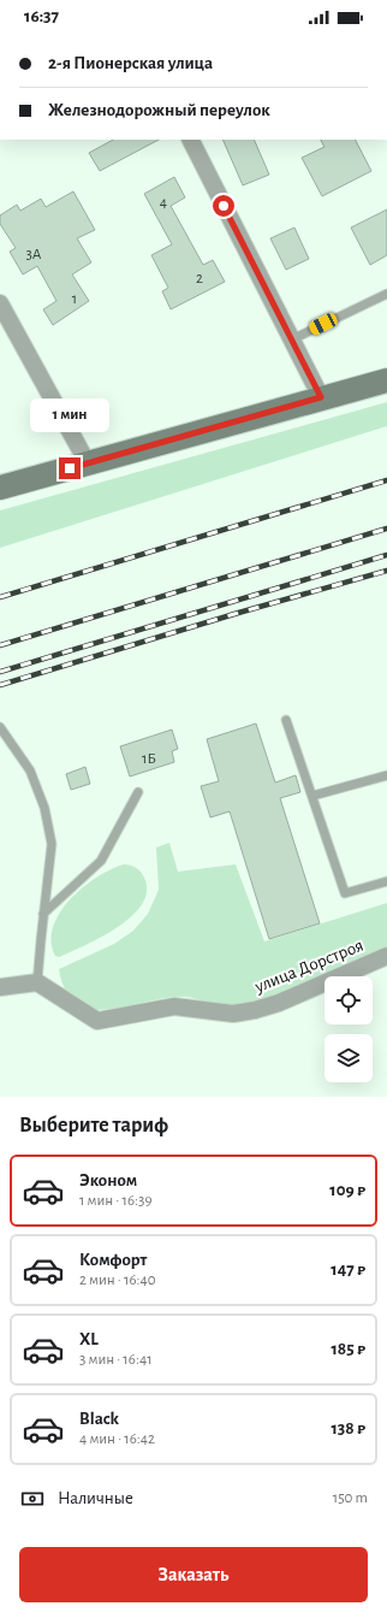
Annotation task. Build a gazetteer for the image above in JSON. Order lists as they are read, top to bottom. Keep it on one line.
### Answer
{"streets":{"street":["улица Дорстроя"]},"house_numbers":["4","3А","2","1","1Б"],"page":{"status":"16:37","banner":["2-я Пионерская улица","Железнодорожный переулок"],"bubble":"1 мин","heading":"Выберите тариф","list":[{"name":"Эконом","note":"1 мин · 16:39","value":"109 ₽"},{"name":"Комфорт","note":"2 мин · 16:40","value":"147 ₽"},{"name":"XL","note":"3 мин · 16:41","value":"185 ₽"},{"name":"Black","note":"4 мин · 16:42","value":"138 ₽"}],"pay":["Наличные","150 m"],"buttons":"Заказать"}}
